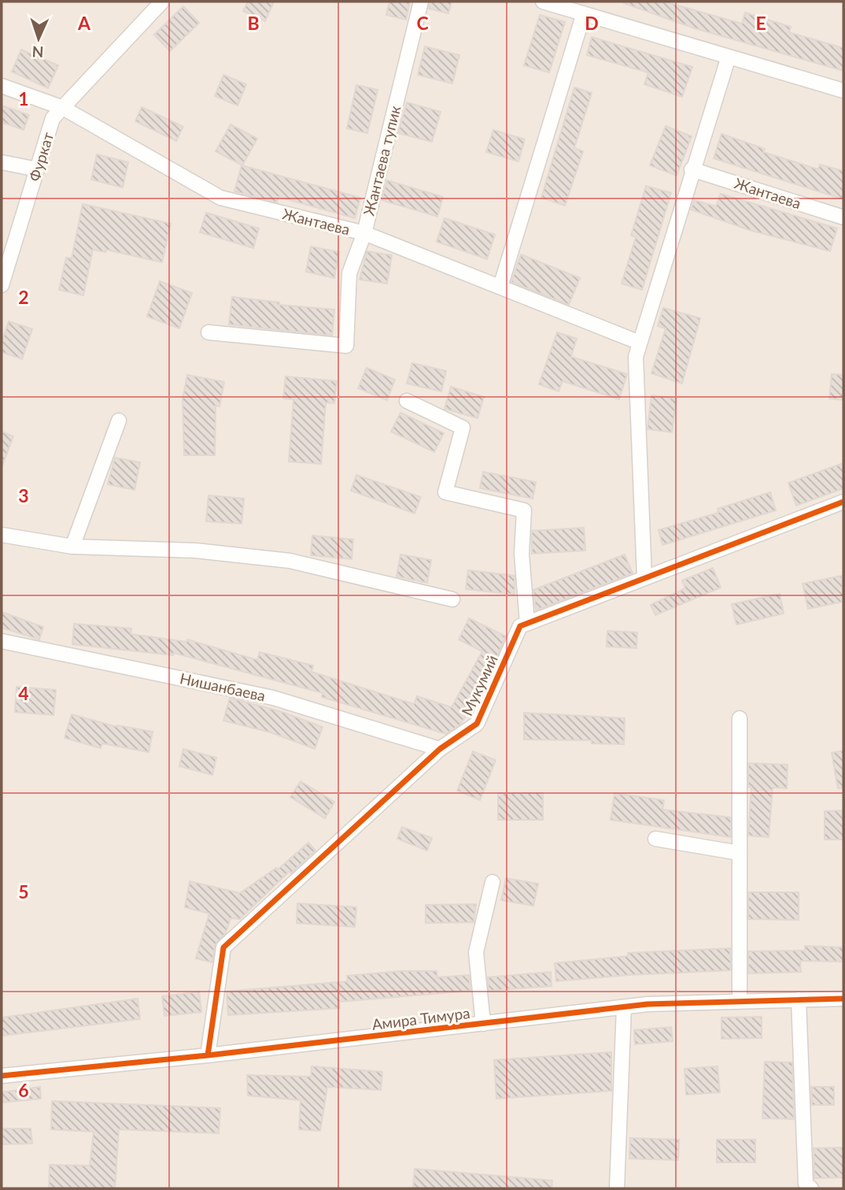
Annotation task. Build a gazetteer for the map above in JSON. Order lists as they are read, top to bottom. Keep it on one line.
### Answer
{"streets":{"street":["Фуркат","Жантаева тупик","Жантаева","Мукумий","Нишанбаева","Амира Тимура"]},"crossings":[["Фуркат","Жантаева"],["Жантаева тупик","Жантаева"],["Мукумий","Нишанбаева"],["Мукумий","Амира Тимура"]],"north":"bottom","grid":{"columns":["A","B","C","D","E"],"rows":["1","2","3","4","5","6"]}}
